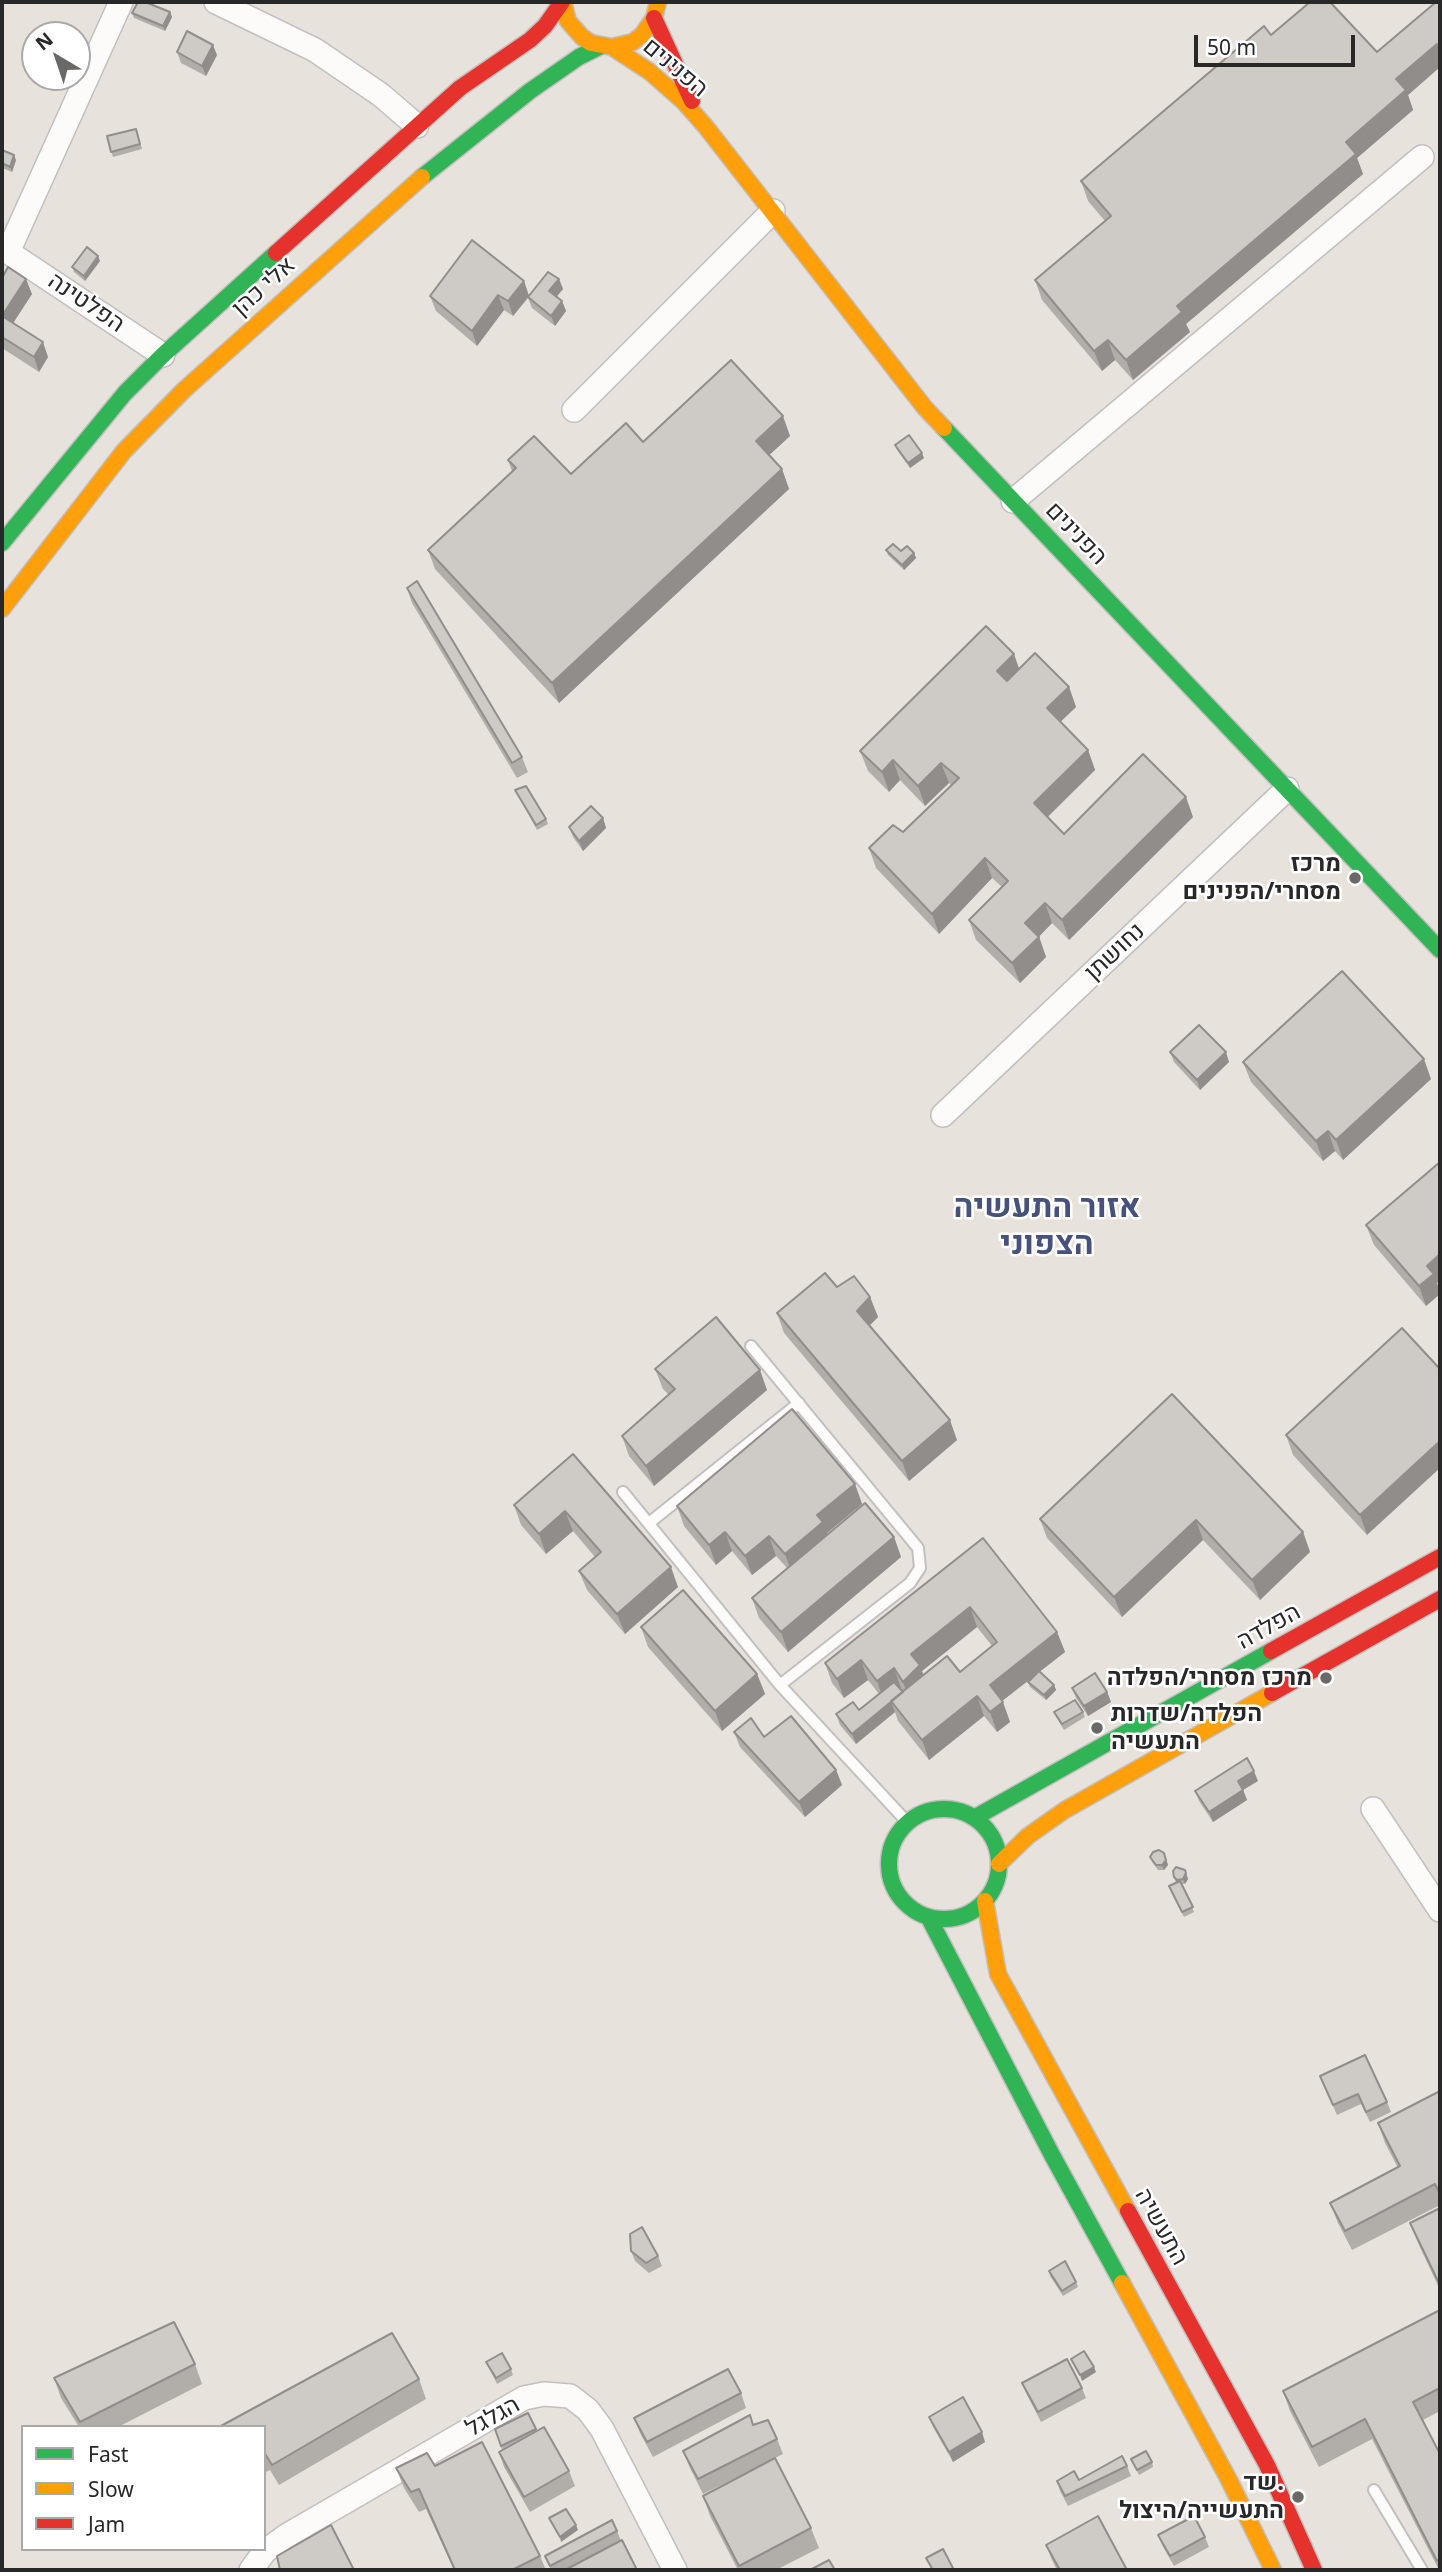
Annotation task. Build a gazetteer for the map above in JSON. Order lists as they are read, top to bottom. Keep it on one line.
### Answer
{"streets":{"street":["הפנינים","אלי כהן","הפלטינה","נחושתן","הפלדה","התעשיה","הגלגל"]},"crossings":[["הפנינים","אלי כהן"],["הפנינים","נחושתן"],["אלי כהן","הפלטינה"],["הפלדה","התעשיה"]],"districts":["אזור התעשיה הצפוני"],"places":["מרכז מסחרי/הפנינים","מרכז מסחרי/הפלדה","הפלדה/שדרות התעשיה","שד. התעשייה/היצול"],"legend":["Fast","Slow","Jam"],"scale_bar":"50 m","north":"top left"}
